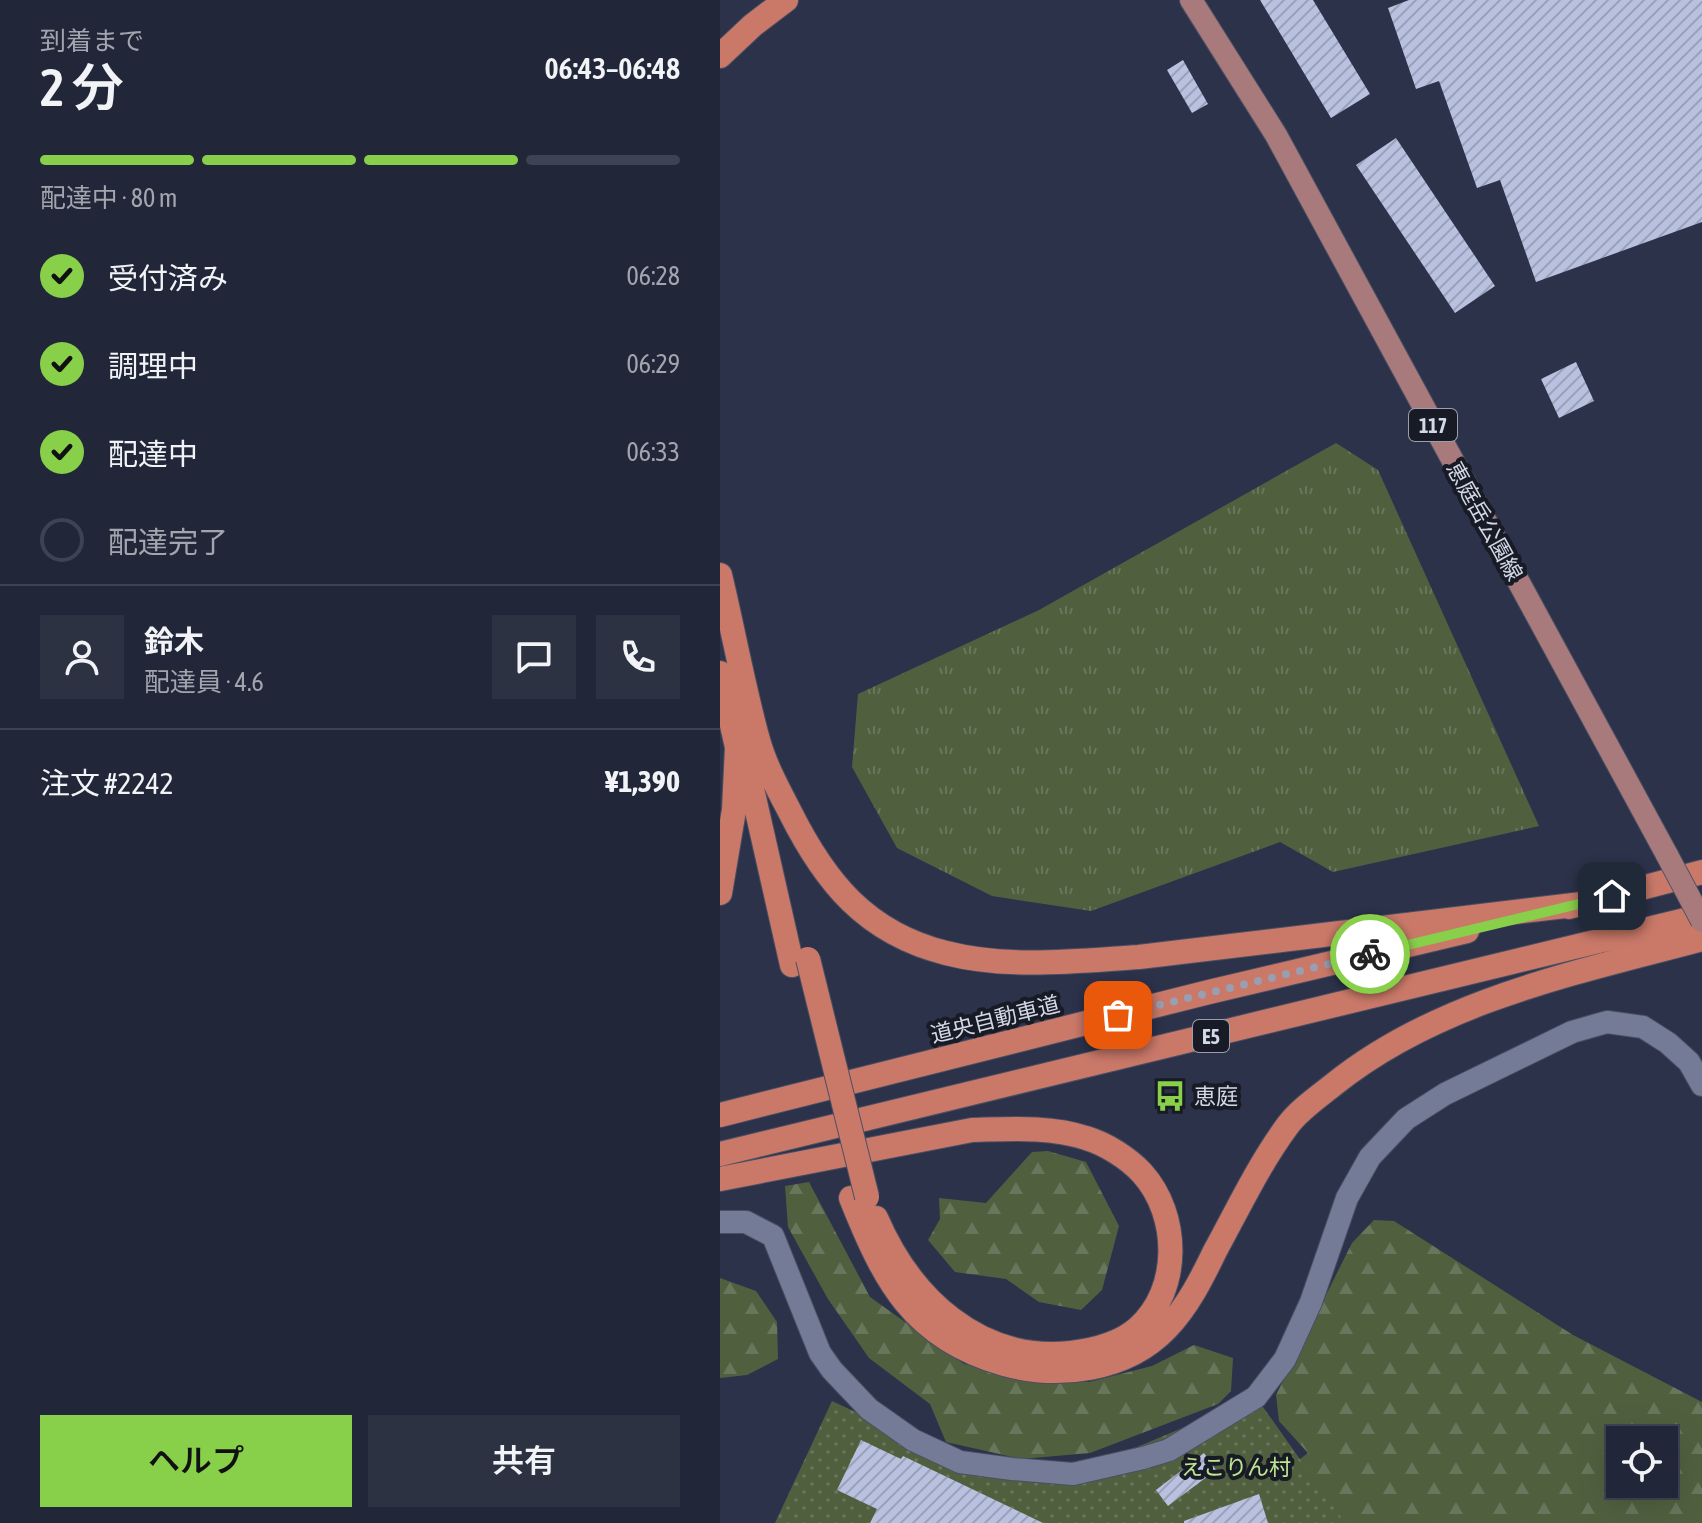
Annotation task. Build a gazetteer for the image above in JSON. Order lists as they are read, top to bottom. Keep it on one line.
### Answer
{"streets":{"highway":["道央自動車道","E5"],"main road":["117","恵庭岳公園線"]},"crossings":[["恵庭岳公園線","E5"]],"parks":["えこりん村"],"places":{"bus stop":["恵庭"]},"page":{"heading":["2 分","到着まで","06:43–06:48"],"panel":["鈴木","配達員 · 4.6","注文 #2242","¥1,390"],"bar":"配達中 · 80 m","list":[["受付済み","06:28"],["調理中","06:29"],["配達中","06:33"],"配達完了"],"buttons":["ヘルプ","共有"]}}
